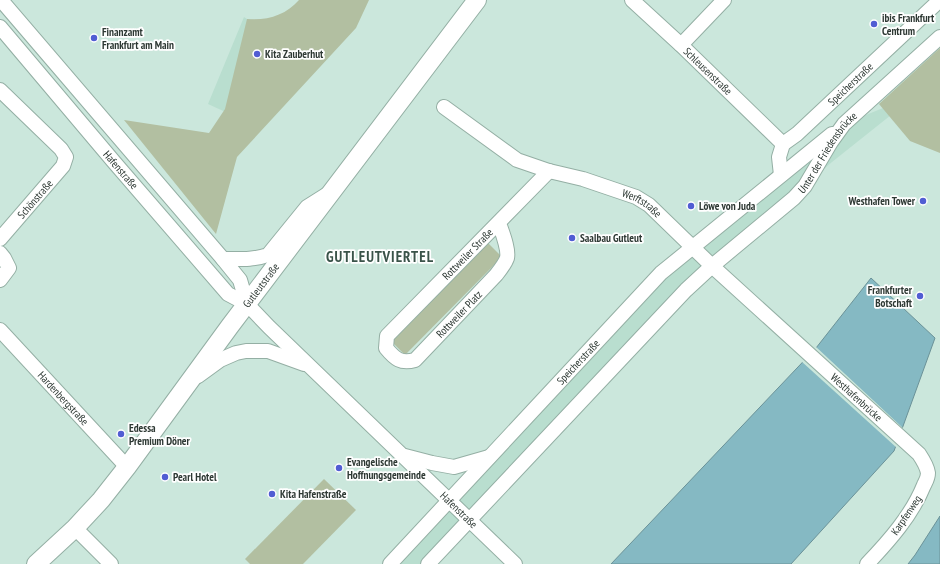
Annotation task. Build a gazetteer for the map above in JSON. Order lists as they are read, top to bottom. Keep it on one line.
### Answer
{"streets":{"main road":["Gutleutstraße"],"street":["Schleusenstraße","Speicherstraße","Unter der Friedensbrücke","Hafenstraße","Schönstraße","Werftstraße","Rottweiler Straße","Rottweiler Platz","Westhafenbrücke","Hardenbergstraße","Karpfenweg"]},"crossings":[["Schleusenstraße","Speicherstraße"],["Speicherstraße","Unter der Friedensbrücke"],["Speicherstraße","Hafenstraße"],["Speicherstraße","Werftstraße"],["Unter der Friedensbrücke","Werftstraße"],["Hafenstraße","Gutleutstraße"],["Werftstraße","Rottweiler Straße"],["Werftstraße","Westhafenbrücke"],["Rottweiler Straße","Rottweiler Platz"],["Gutleutstraße","Hardenbergstraße"],["Westhafenbrücke","Karpfenweg"]],"districts":["GUTLEUTVIERTEL"],"places":["ibis Frankfurt Centrum","Finanzamt Frankfurt am Main","Kita Zauberhut","Westhafen Tower","Löwe von Juda","Saalbau Gutleut","Frankfurter Botschaft","Edessa Premium Döner","Evangelische Hoffnungsgemeinde","Pearl Hotel","Kita Hafenstraße"]}
